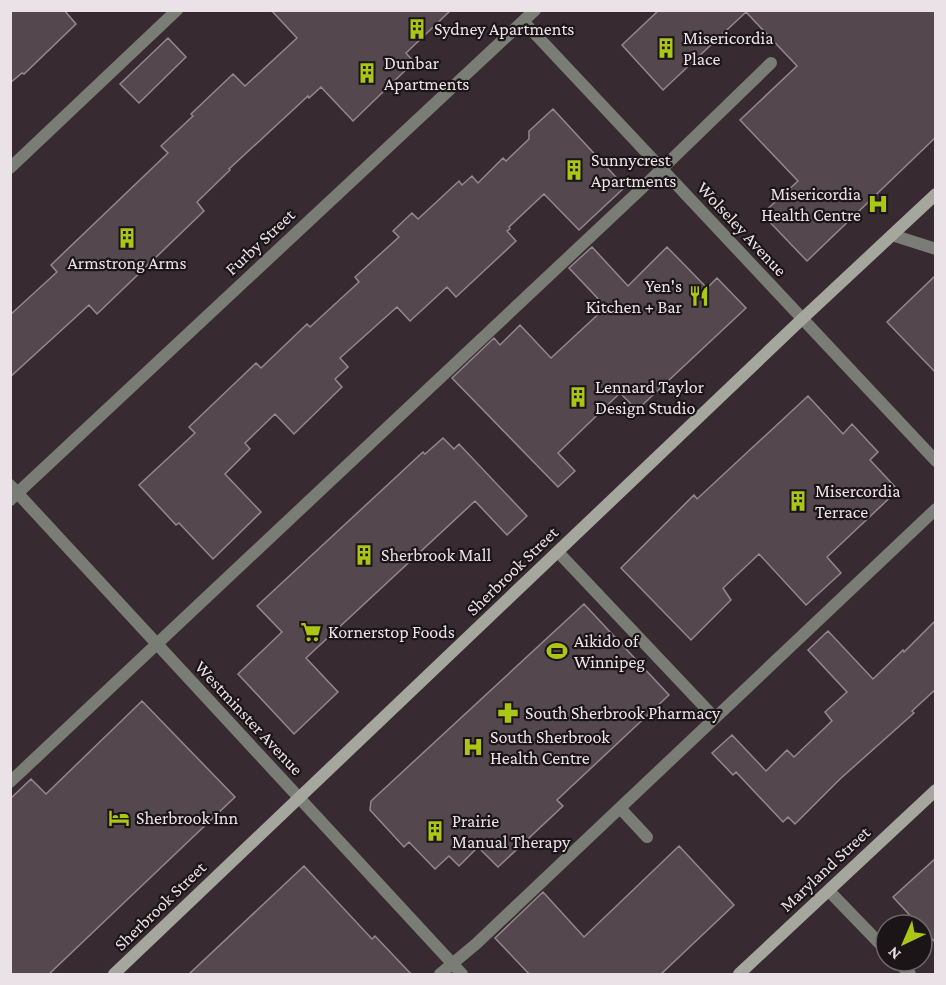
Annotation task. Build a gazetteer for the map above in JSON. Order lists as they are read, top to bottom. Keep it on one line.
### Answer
{"streets":{"main road":["Sherbrook Street","Maryland Street"],"street":["Wolseley Avenue","Furby Street","Westminster Avenue"]},"crossings":[["Wolseley Avenue","Furby Street"],["Wolseley Avenue","Sherbrook Street"],["Furby Street","Westminster Avenue"],["Sherbrook Street","Westminster Avenue"]],"places":{"building":["Sydney Apartments","Misericordia Place","Dunbar Apartments","Sunnycrest Apartments","Armstrong Arms","Lennard Taylor Design Studio","Misercordia Terrace","Sherbrook Mall","Prairie Manual Therapy"],"hospital":["Misericordia Health Centre","South Sherbrook Health Centre"],"restaurant":["Yen's Kitchen + Bar"],"supermarket":["Kornerstop Foods"],"sports":["Aikido of Winnipeg"],"pharmacy":["South Sherbrook Pharmacy"],"hotel":["Sherbrook Inn"]},"north":"bottom left"}
